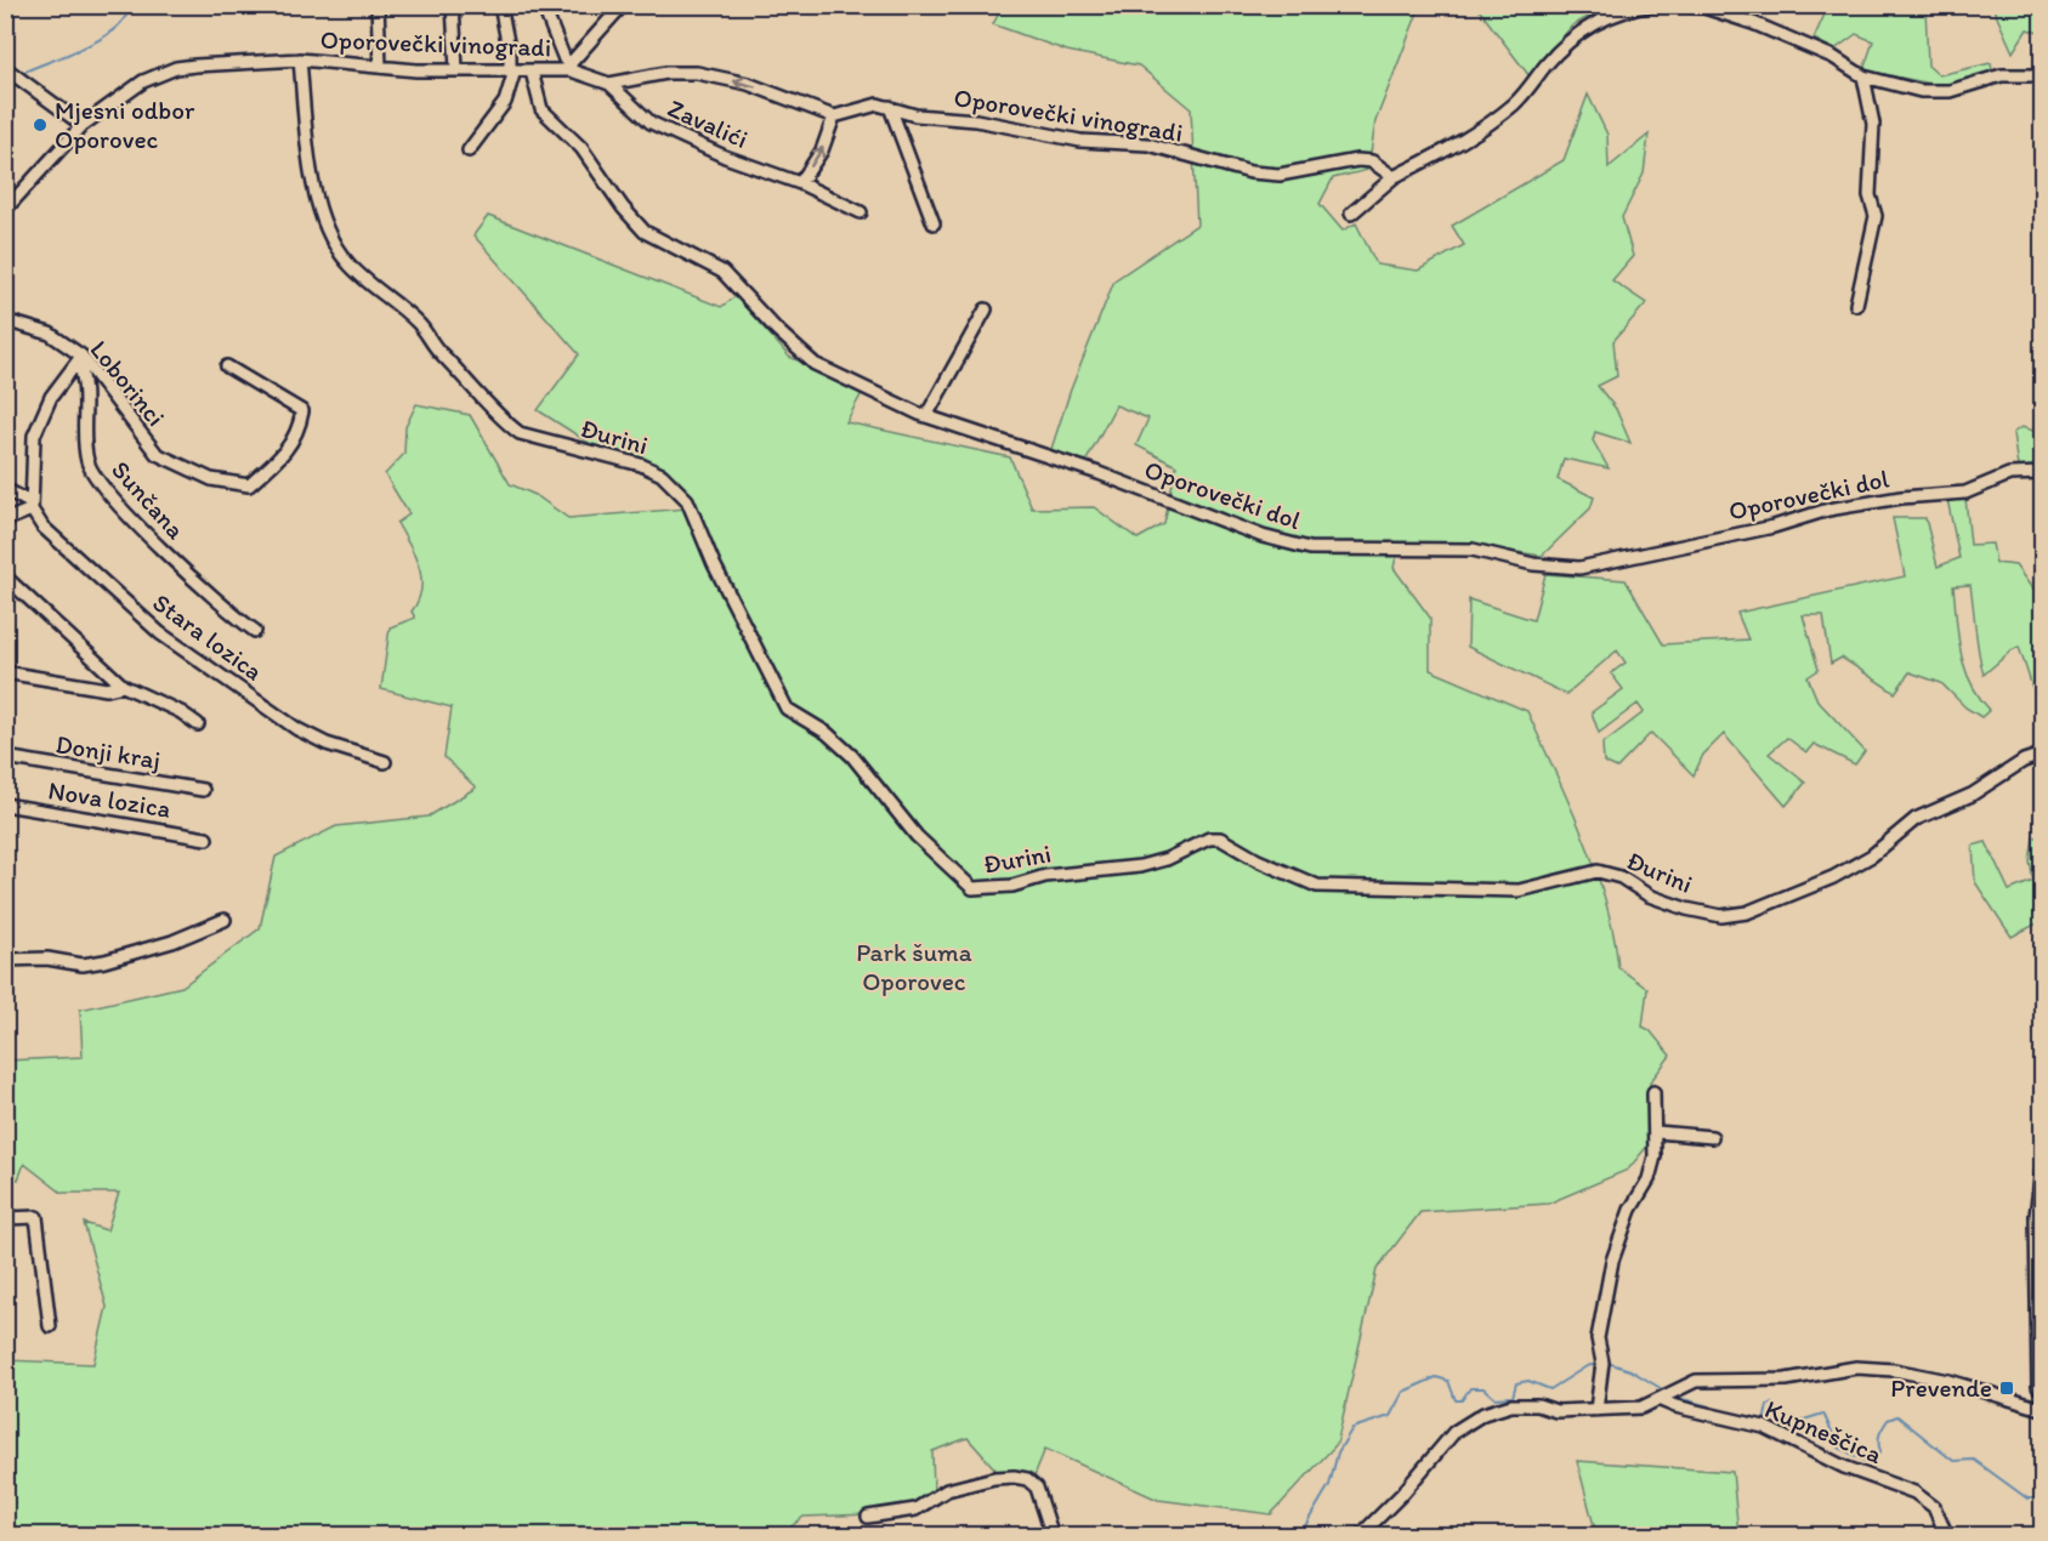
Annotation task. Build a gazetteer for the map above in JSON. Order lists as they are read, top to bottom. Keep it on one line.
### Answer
{"streets":{"street":["Oporovečki vinogradi","Zavalići","Loborinci","Đurini","Oporovečki dol","Sunčana","Stara lozica","Donji kraj","Nova lozica","Kupneščica"]},"crossings":[["Oporovečki vinogradi","Zavalići"],["Oporovečki vinogradi","Đurini"],["Oporovečki vinogradi","Oporovečki dol"],["Loborinci","Sunčana"]],"parks":["Park šuma Oporovec"],"places":{"other":["Mjesni odbor Oporovec"],"transit":["Prevende"]}}
